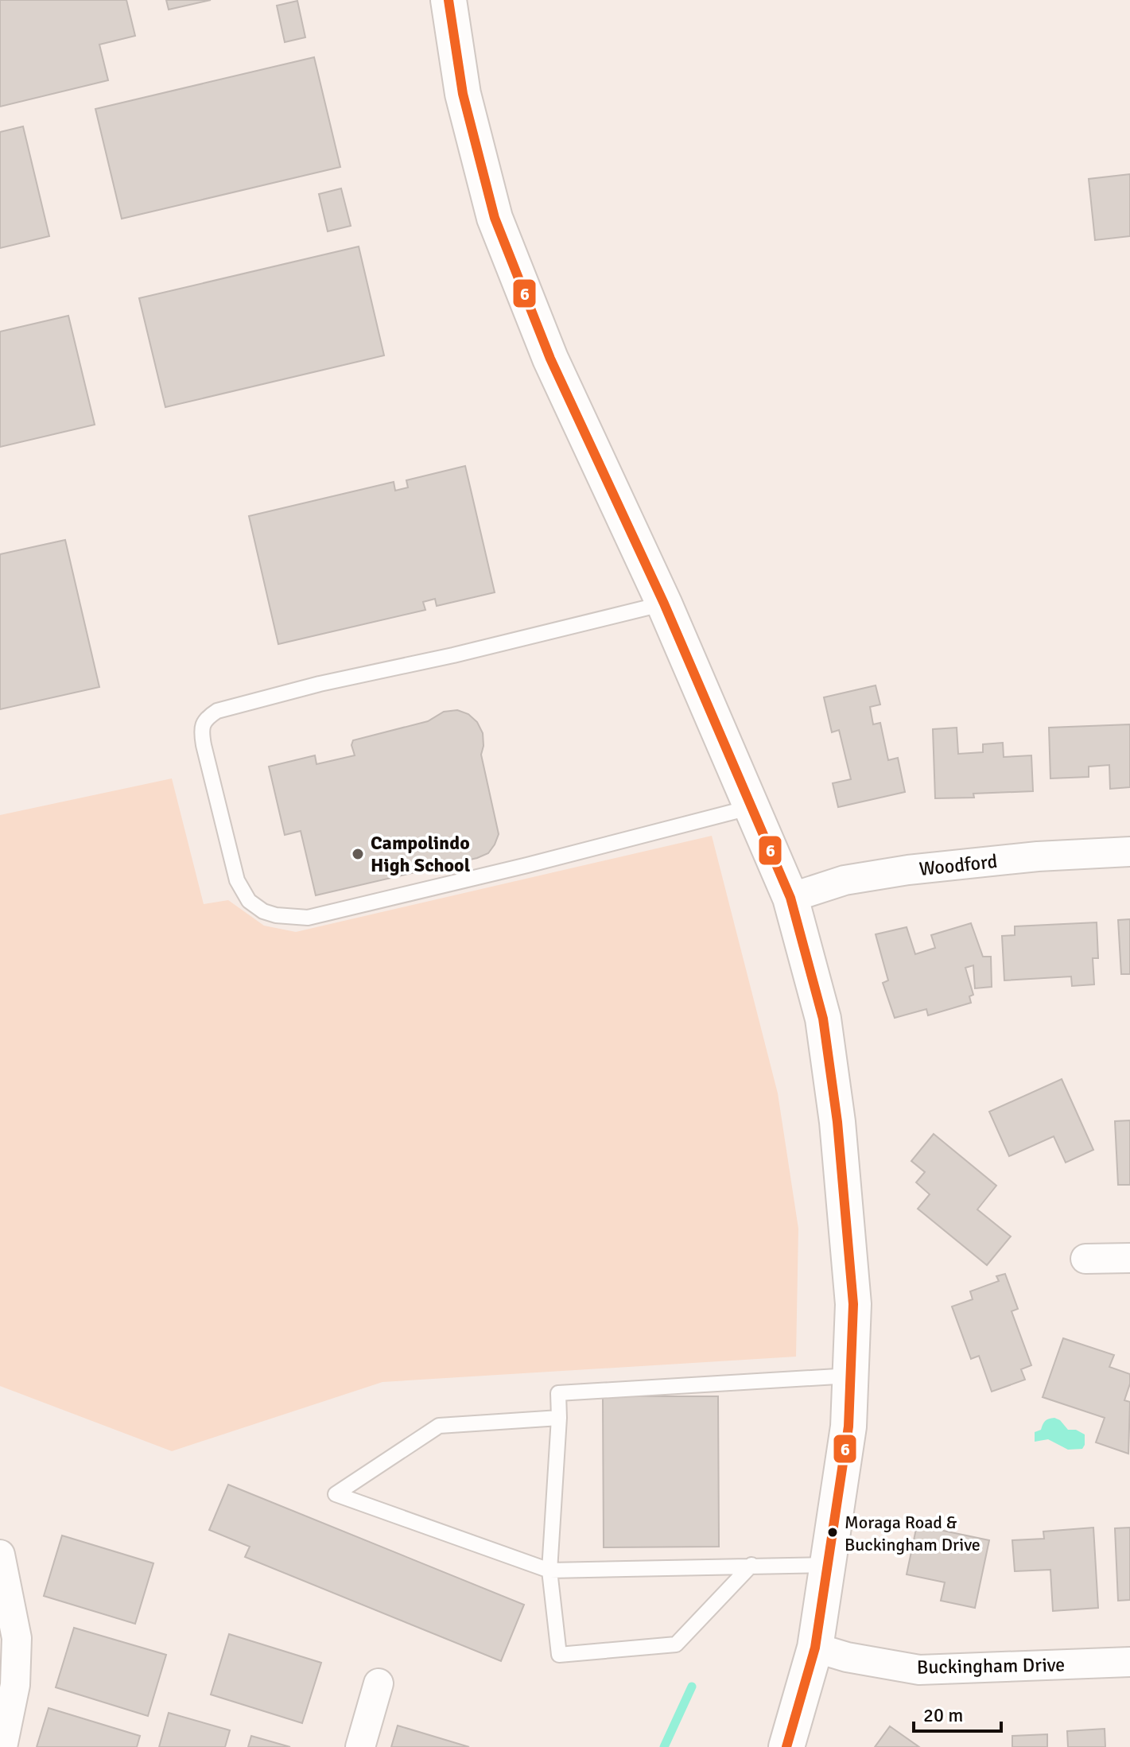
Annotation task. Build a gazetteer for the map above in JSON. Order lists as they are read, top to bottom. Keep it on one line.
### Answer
{"streets":{"street":["Woodford","Buckingham Drive"]},"places":["Campolindo High School","Moraga Road & Buckingham Drive"],"lines":["transit line 6"],"scale_bar":"20 m"}
